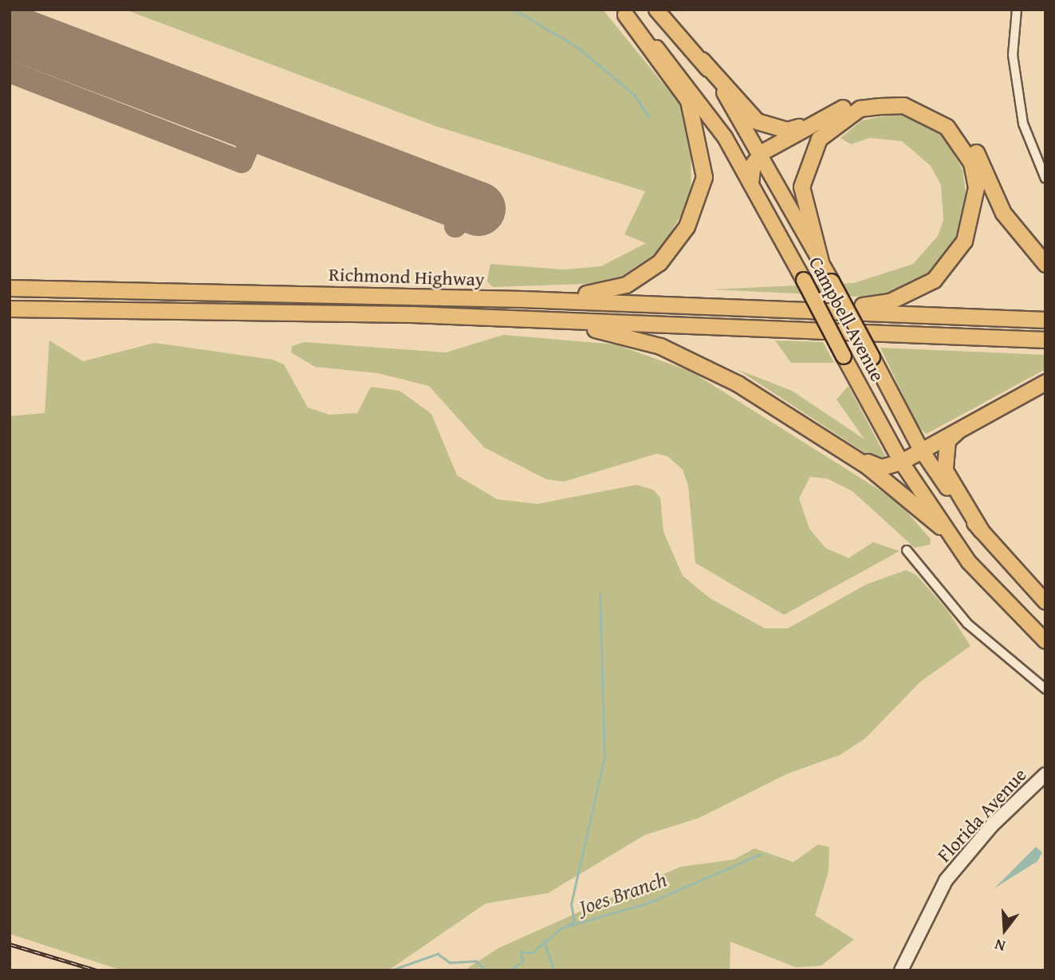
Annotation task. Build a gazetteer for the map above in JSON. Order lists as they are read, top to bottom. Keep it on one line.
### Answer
{"streets":{"highway":["Richmond Highway"],"main road":["Campbell Avenue","Florida Avenue"]},"water":["Joes Branch"],"north":"bottom"}
